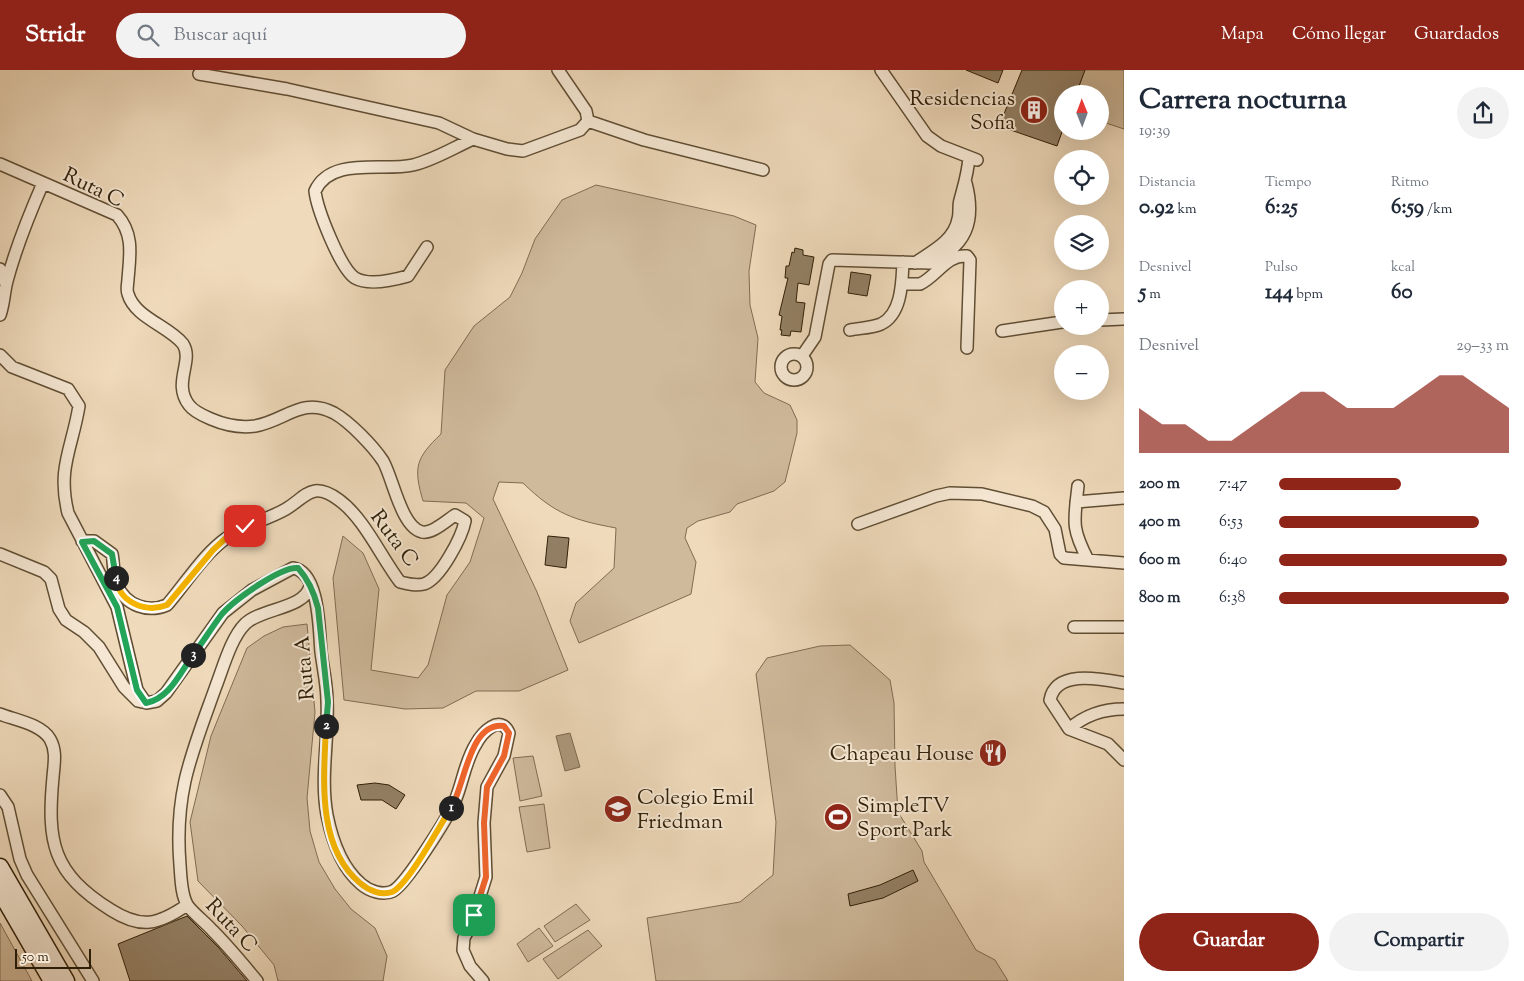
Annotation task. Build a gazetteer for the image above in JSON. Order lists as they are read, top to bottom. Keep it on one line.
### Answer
{"streets":{"street":["Ruta C","Ruta A"]},"crossings":[["Ruta C","Ruta A"]],"places":{"building":["Residencias Sofia"],"restaurant":["Chapeau House"],"school or university":["Colegio Emil Friedman"],"sports":["SimpleTV Sport Park"]},"scale_bar":"50 m","north":"top","page":{"header":"Stridr","search":"Buscar aquí","nav":["Mapa","Cómo llegar","Guardados"],"heading":["Carrera nocturna","19:39"],"map_buttons":["+","−"],"stats":[["Distancia","0.92 km"],["Tiempo","6:25"],["Ritmo","6:59 /km"],["Desnivel","5 m"],["Pulso","144 bpm"],["kcal","60"]],"chart":["Desnivel","29–33 m"],"list":[{"name":"200 m","note":"7:47"},{"name":"400 m","note":"6:53"},{"name":"600 m","note":"6:40"},{"name":"800 m","note":"6:38"}],"pins":["4","3","2","1"],"buttons":["Guardar","Compartir"],"scale":"50 m"}}
